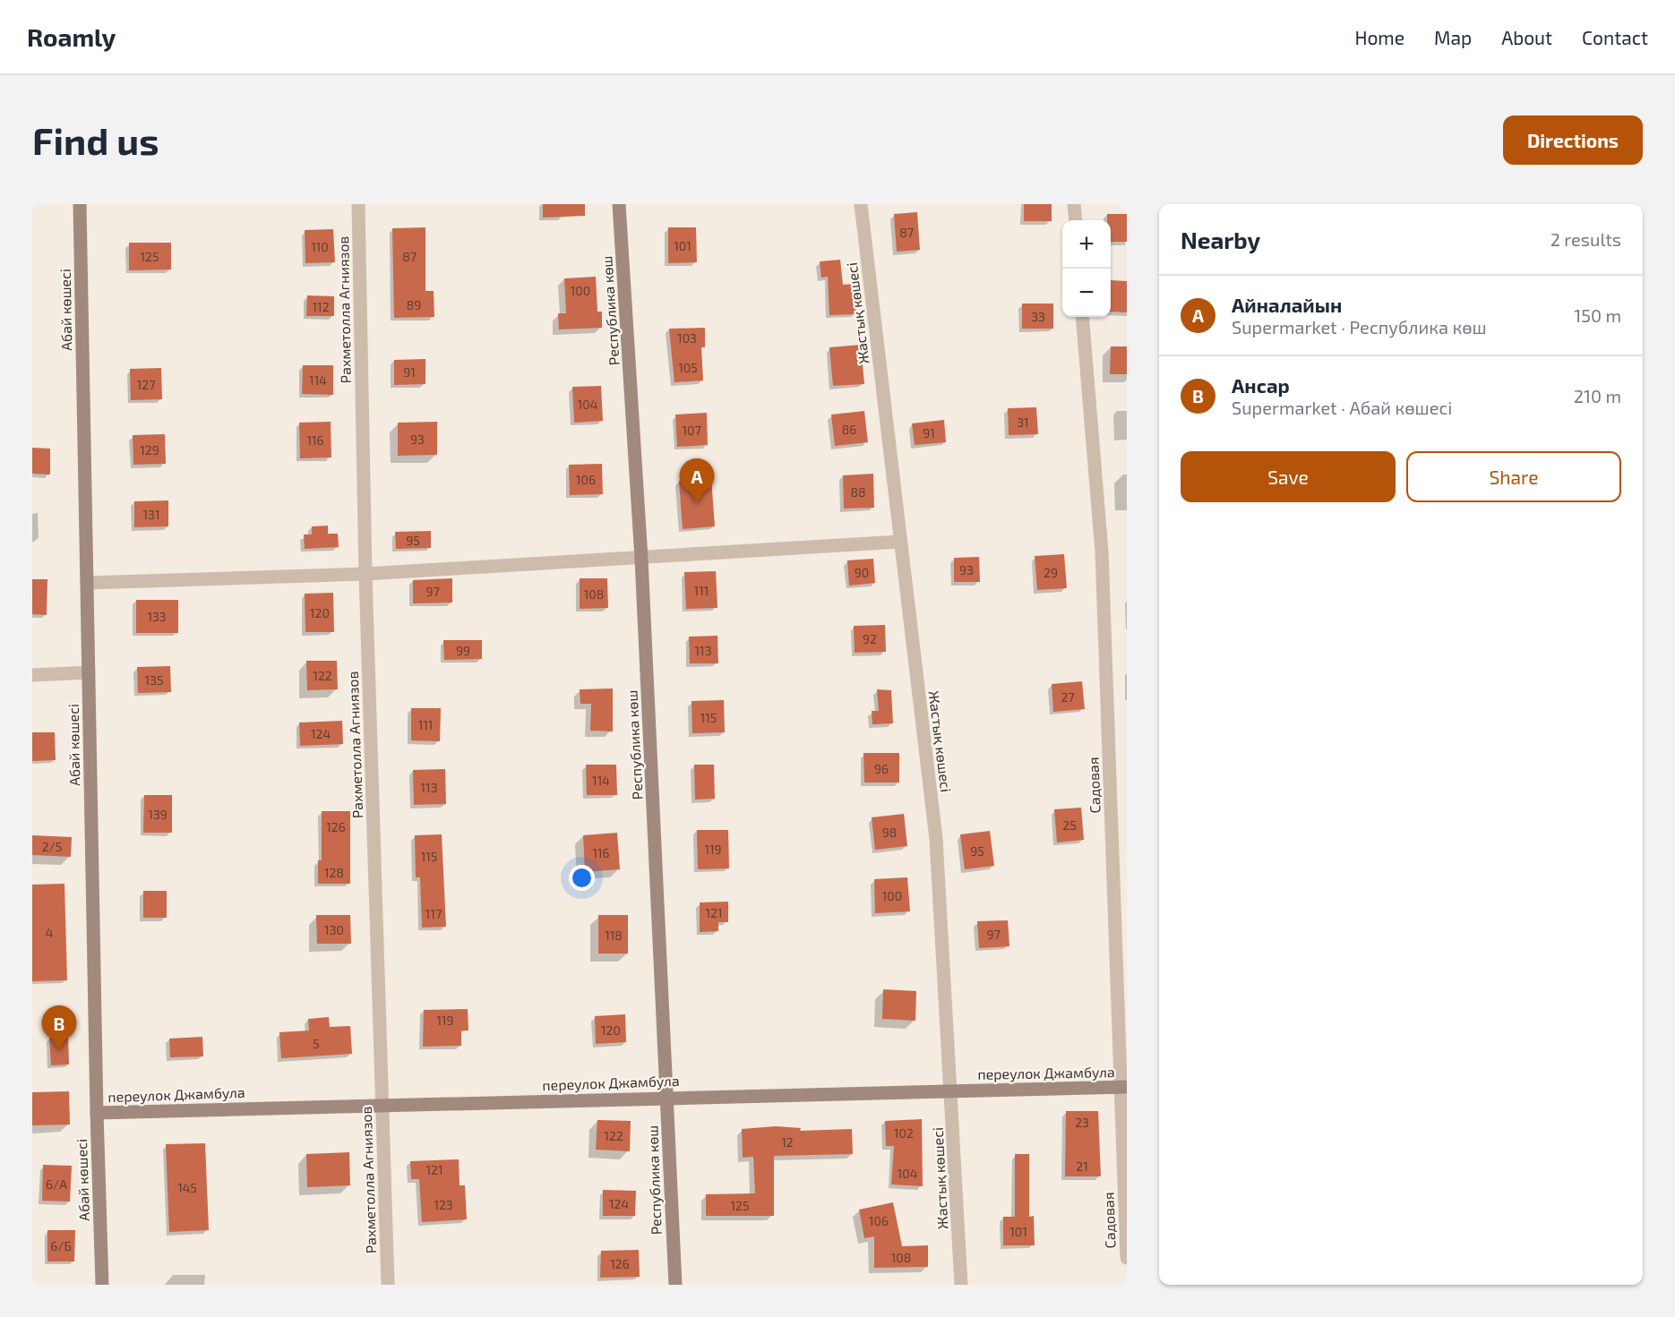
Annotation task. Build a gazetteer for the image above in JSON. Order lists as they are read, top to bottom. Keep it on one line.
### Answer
{"streets":{"main road":["Абай көшесі","Республика көш","переулок Джамбула"],"street":["Рахметолла Агниязов","Жастық көшесі","Садовая"]},"crossings":[["Абай көшесі","переулок Джамбула"],["Рахметолла Агниязов","переулок Джамбула"],["Республика көш","переулок Джамбула"],["Жастық көшесі","переулок Джамбула"],["Садовая","переулок Джамбула"]],"house_numbers":["87","101","110","125","87","100","89","112","33","103","105","91","114","127","104","31","86","107","91","93","116","129","106","88","131","95","93","90","29","111","97","108","120","133","92","99","113","122","135","27","115","111","124","96","114","113","139","25","126","98","2/5","119","95","116","115","128","100","121","117","130","4","97","118","119","120","5","23","102","122","12","21","121","104","6/А","145","124","123","125","106","101","6/Б","108","126"],"page":{"header":"Roamly","nav":["Home","Map","About","Contact"],"buttons":["Directions",["Save","Share"]],"title":"Find us","heading":["Nearby","2 results"],"map_buttons":["+","−"],"list":[{"mark":"A","name":"Айналайын","note":"Supermarket · Республика көш","value":"150 m"},{"mark":"B","name":"Ансар","note":"Supermarket · Абай көшесі","value":"210 m"}],"pins":["A","B"]}}
